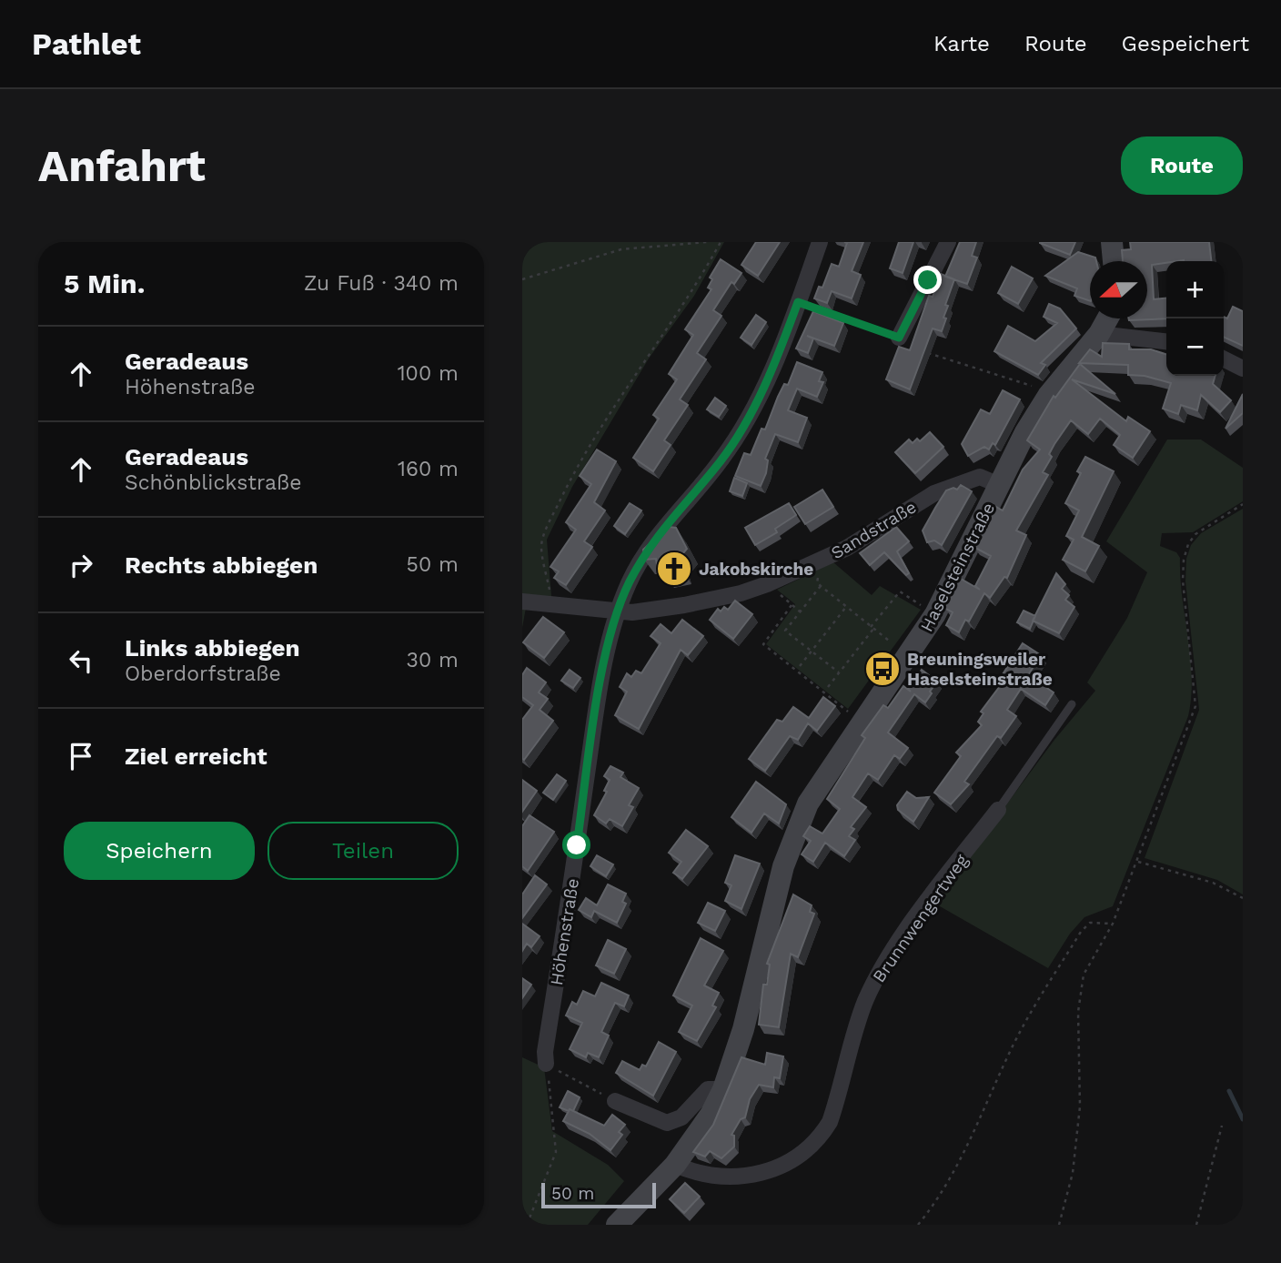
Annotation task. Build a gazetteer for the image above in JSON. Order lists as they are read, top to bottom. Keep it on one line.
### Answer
{"streets":{"street":["Sandstraße","Haselsteinstraße","Brunnwengertweg","Höhenstraße"]},"crossings":[["Sandstraße","Haselsteinstraße"],["Sandstraße","Höhenstraße"],["Haselsteinstraße","Brunnwengertweg"]],"places":{"church":["Jakobskirche"],"bus stop":["Breuningsweiler Haselsteinstraße"]},"scale_bar":"50 m","north":"left","page":{"header":"Pathlet","nav":["Karte","Route","Gespeichert"],"buttons":["Route",["Speichern","Teilen"]],"title":"Anfahrt","heading":["5 Min.","Zu Fuß · 340 m"],"map_buttons":["+","−"],"list":[["Geradeaus","Höhenstraße","100 m"],["Geradeaus","Schönblickstraße","160 m"],["Rechts abbiegen","50 m"],["Links abbiegen","Oberdorfstraße","30 m"],"Ziel erreicht"],"scale":"50 m"}}
